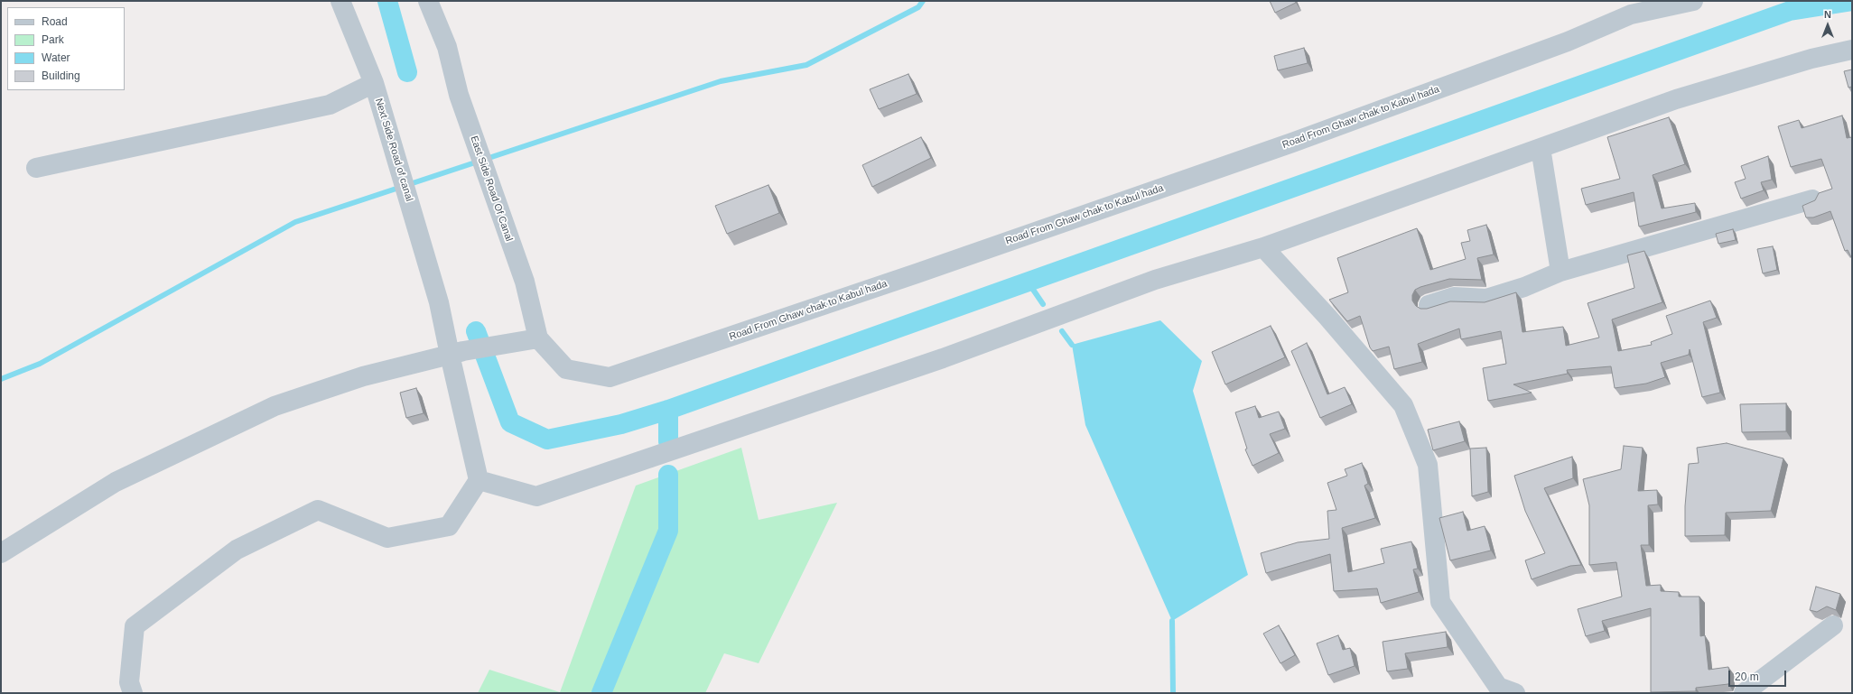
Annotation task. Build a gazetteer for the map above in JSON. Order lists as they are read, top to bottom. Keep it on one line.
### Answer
{"streets":{"street":["Road From Ghaw chak to Kabul hada","Next Side Road of canal","East Side Road Of Canal"]},"crossings":[["Road From Ghaw chak to Kabul hada","East Side Road Of Canal"]],"legend":["Road","Park","Water","Building"],"scale_bar":"20 m","north":"top"}
